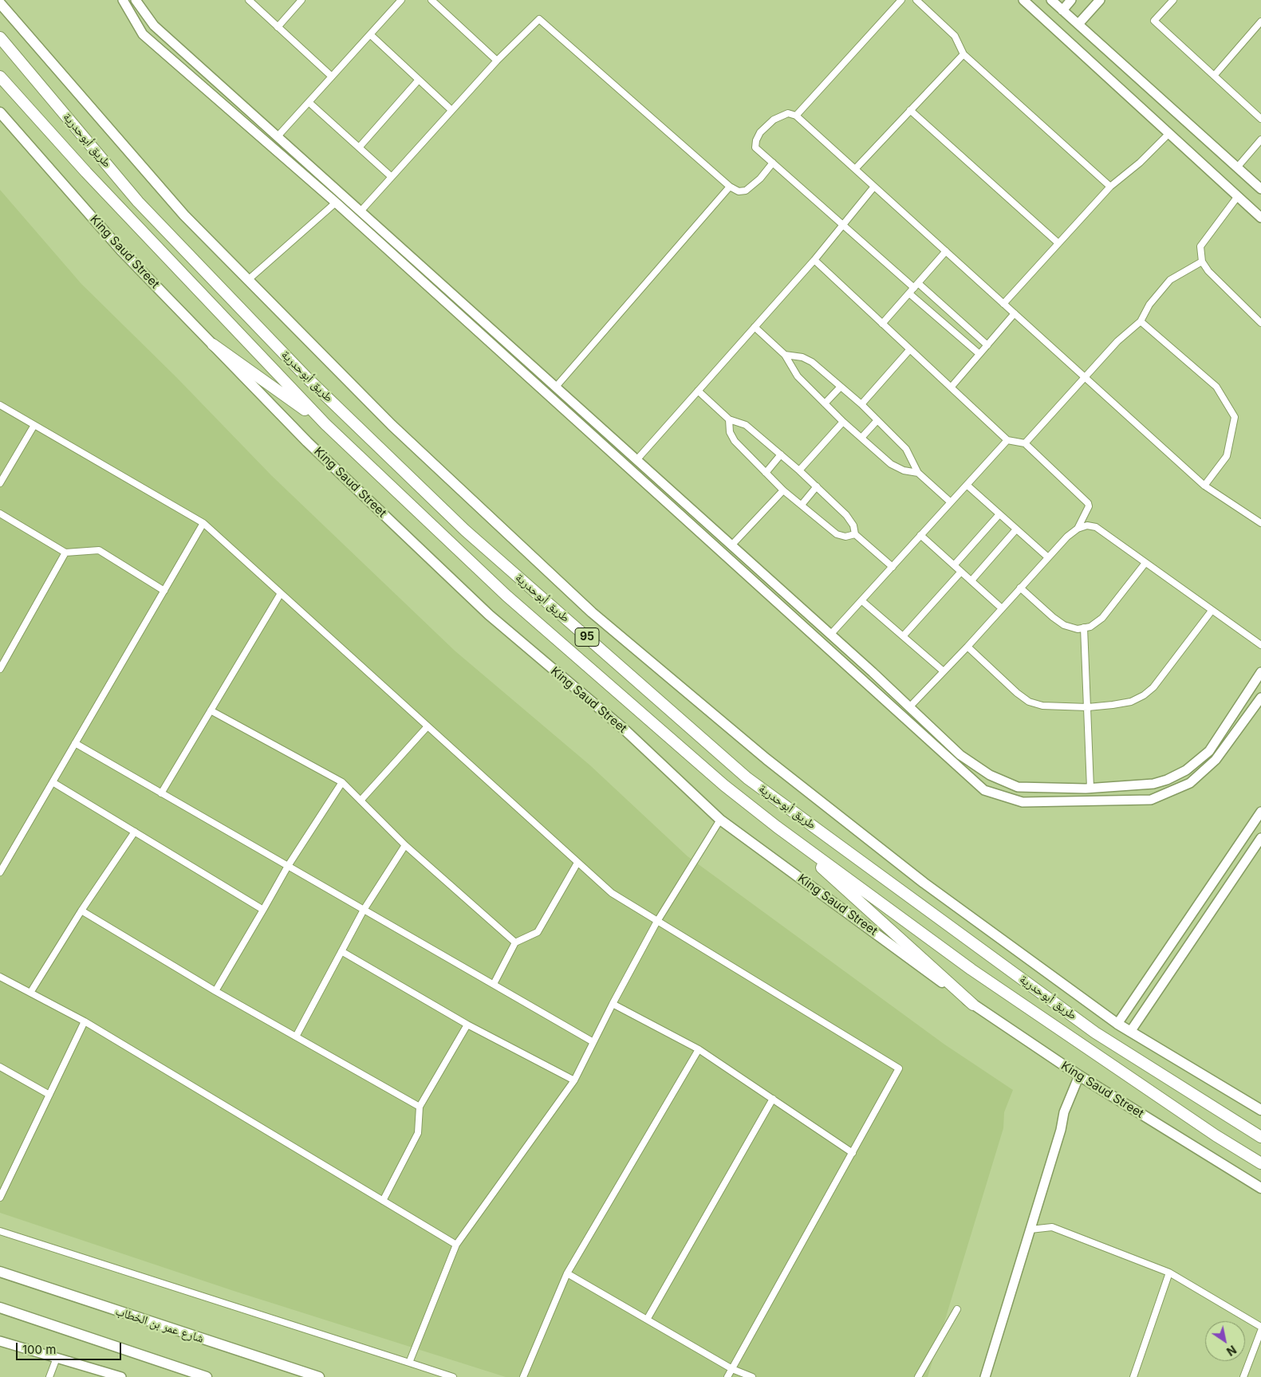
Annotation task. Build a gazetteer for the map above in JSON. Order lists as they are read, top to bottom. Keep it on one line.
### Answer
{"streets":{"highway":["طريق أبوحدرية","95"],"main road":["King Saud Street","شارع عمر بن الخطاب"]},"scale_bar":"100 m","north":"bottom right"}
